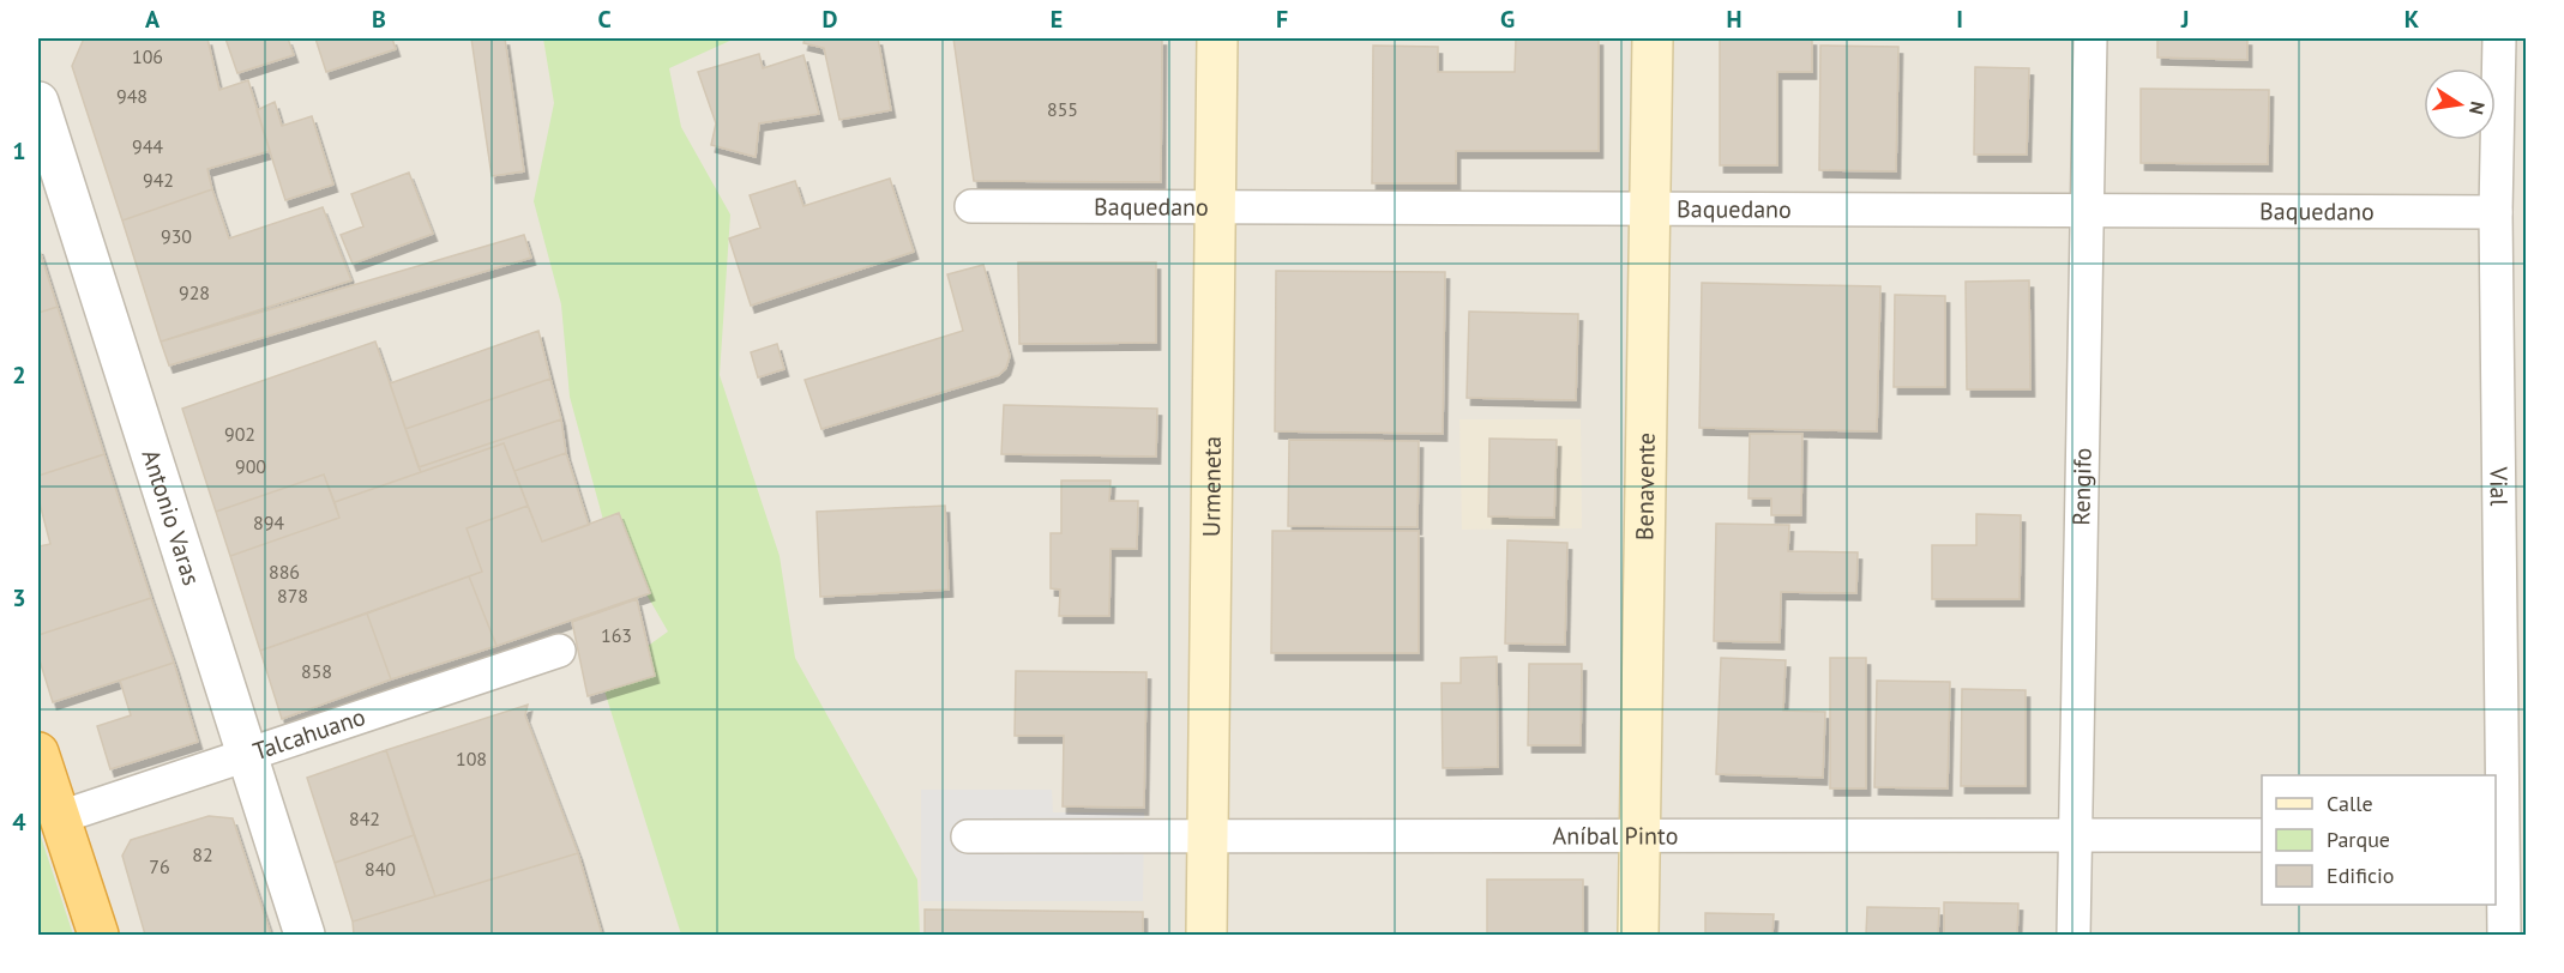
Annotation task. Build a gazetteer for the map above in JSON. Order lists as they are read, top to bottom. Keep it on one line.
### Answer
{"streets":{"main road":["Urmeneta","Benavente"],"street":["Baquedano","Rengifo","Vial","Antonio Varas","Talcahuano","Aníbal Pinto"]},"crossings":[["Baquedano","Urmeneta"],["Baquedano","Benavente"],["Baquedano","Rengifo"],["Baquedano","Vial"],["Urmeneta","Aníbal Pinto"],["Benavente","Aníbal Pinto"],["Rengifo","Aníbal Pinto"],["Antonio Varas","Talcahuano"]],"house_numbers":["106","948","855","944","942","930","928","902","900","894","886","878","163","858","108","842","82","76","840"],"legend":["Calle","Parque","Edificio"],"north":"right","grid":{"columns":["A","B","C","D","E","F","G","H","I","J","K"],"rows":["1","2","3","4"]}}
